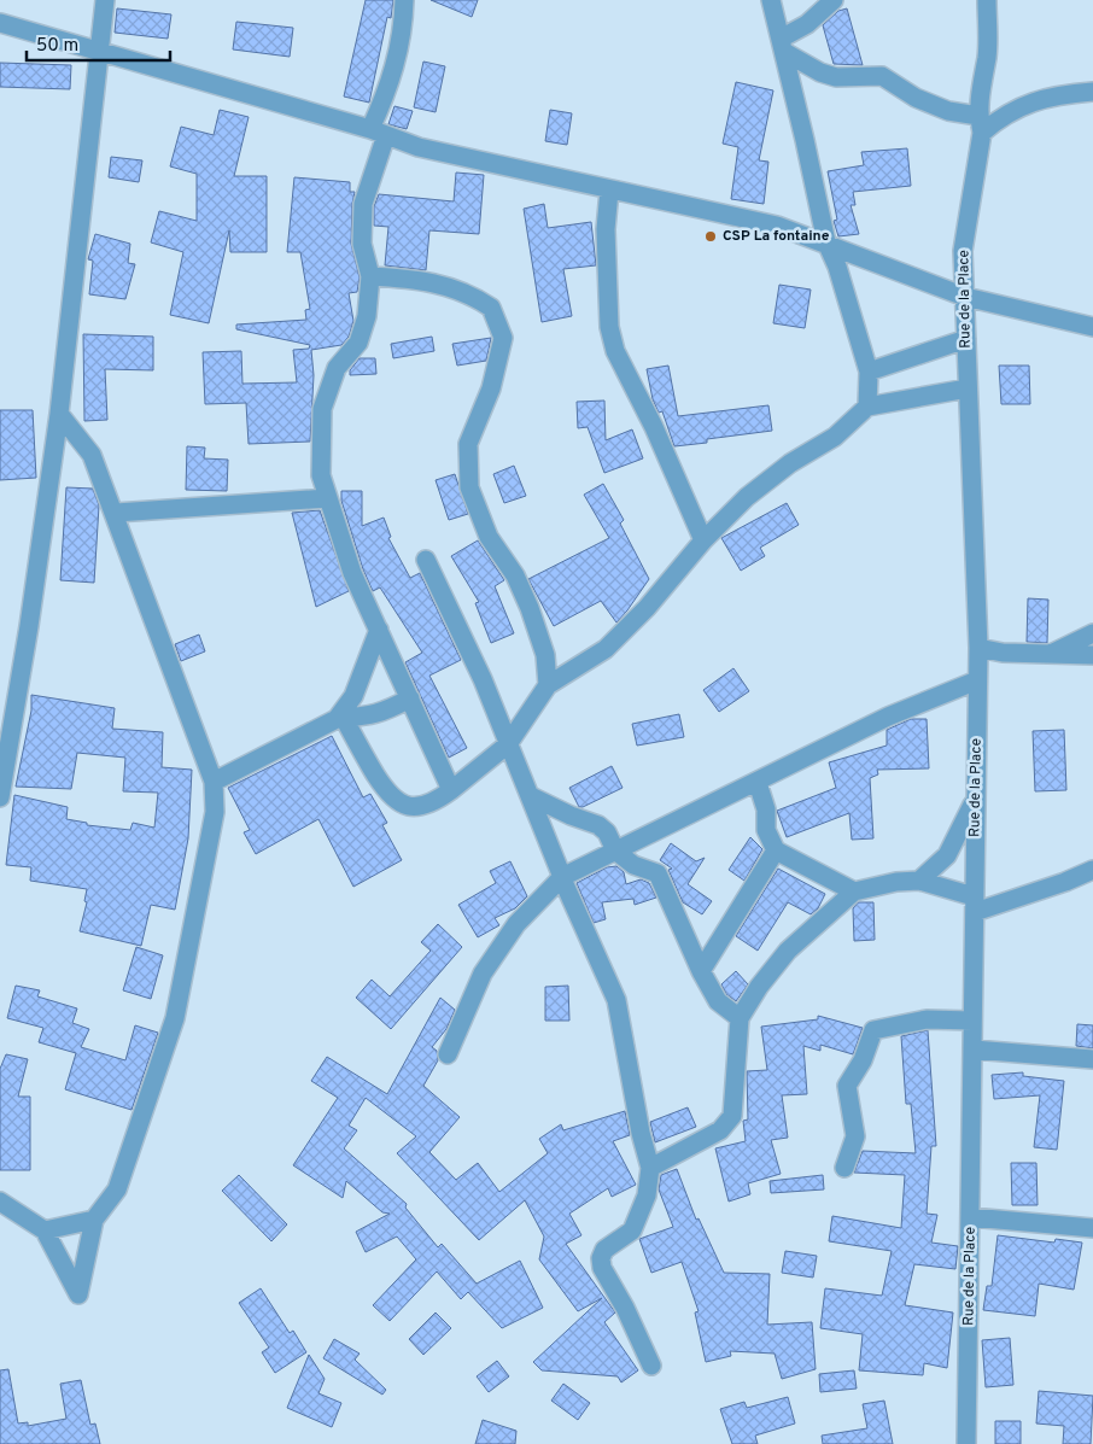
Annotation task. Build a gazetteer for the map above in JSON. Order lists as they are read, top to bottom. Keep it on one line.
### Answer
{"streets":{"street":["Rue de la Place"]},"places":["CSP La fontaine"],"scale_bar":"50 m"}
